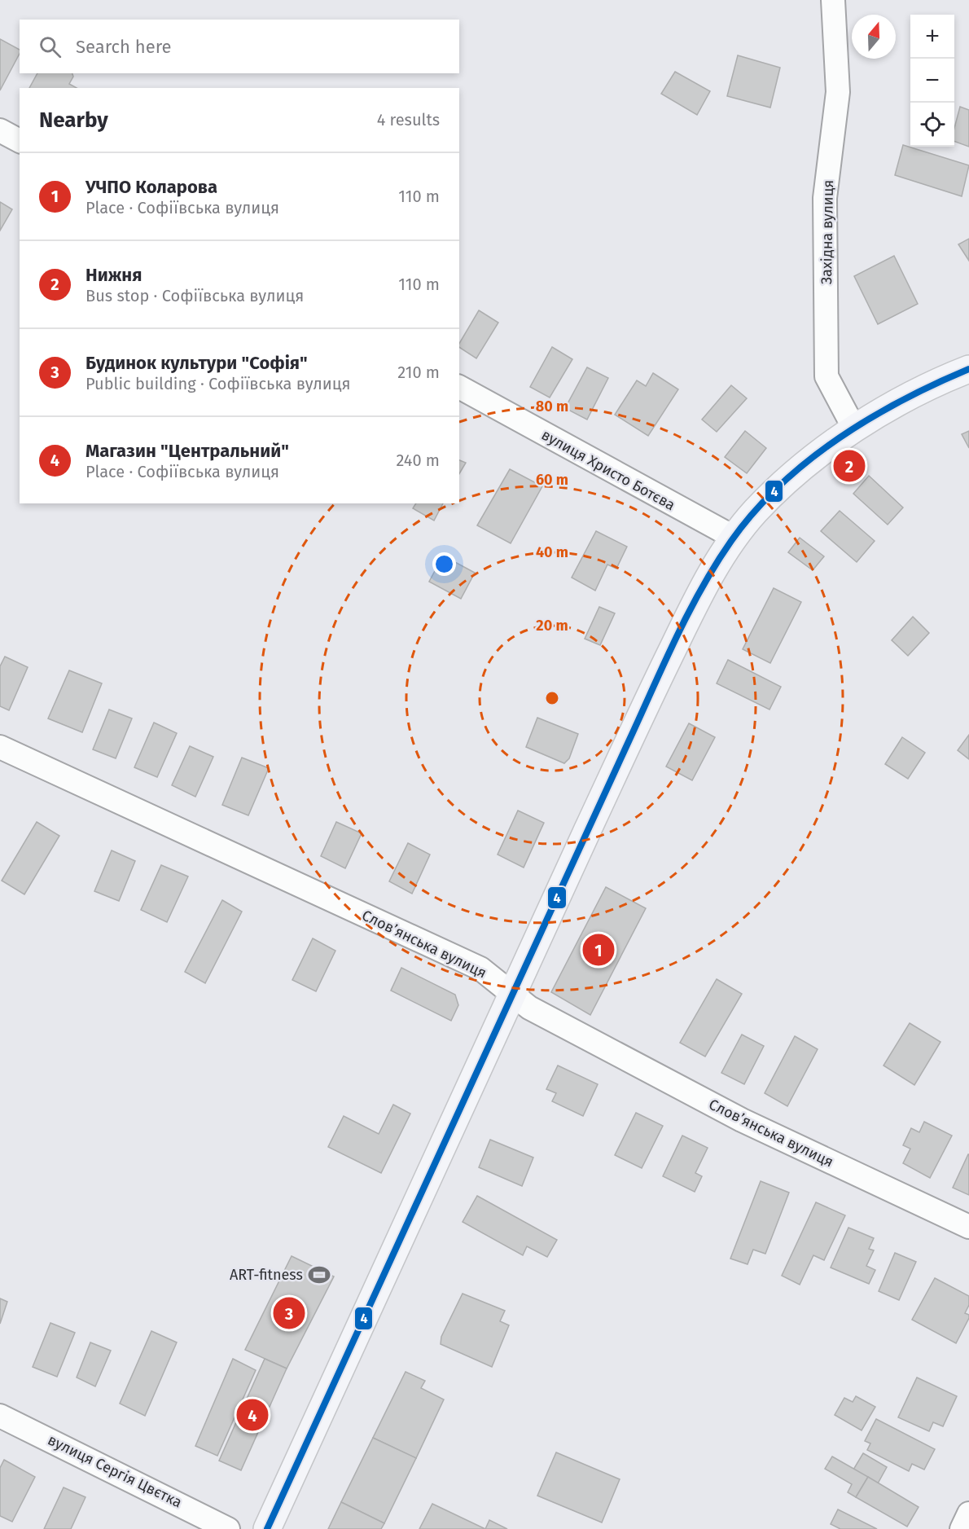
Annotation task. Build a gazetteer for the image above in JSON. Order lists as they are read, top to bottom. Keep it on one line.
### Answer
{"streets":{"street":["Західна вулиця","вулиця Христо Ботєва","Словʼянська вулиця","вулиця Сергія Цвєтка"]},"places":{"sports":["ART-fitness"]},"lines":["transit line 4"],"north":"top","page":{"map_buttons":["+","−"],"search":"Search here","heading":["Nearby","4 results"],"list":[{"mark":"1","name":"УЧПО Коларова","note":"Place · Софіївська вулиця","value":"110 m"},{"mark":"2","name":"Нижня","note":"Bus stop · Софіївська вулиця","value":"110 m"},{"mark":"3","name":"Будинок культури \"Софія\"","note":"Public building · Софіївська вулиця","value":"210 m"},{"mark":"4","name":"Магазин \"Центральний\"","note":"Place · Софіївська вулиця","value":"240 m"}],"pins":["2","1","3","4"]},"rings":["80 m","60 m","40 m","20 m"]}
